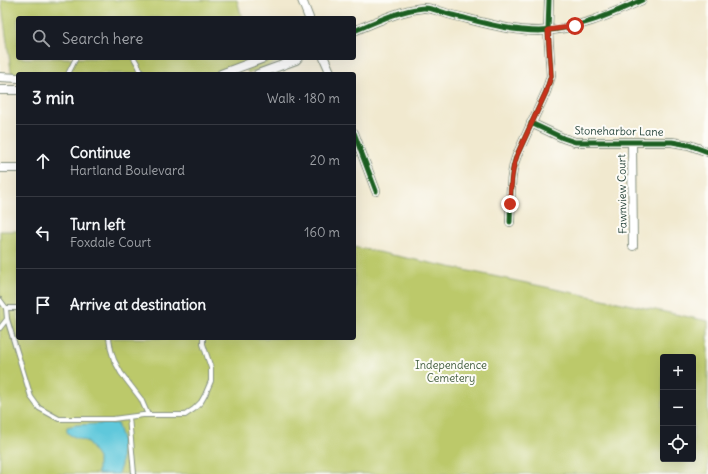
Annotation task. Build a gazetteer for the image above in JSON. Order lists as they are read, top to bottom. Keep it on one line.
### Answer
{"streets":{"street":["Stoneharbor Lane","Fawnview Court"]},"crossings":[["Stoneharbor Lane","Fawnview Court"]],"parks":["Independence Cemetery"],"page":{"search":"Search here","heading":["3 min","Walk · 180 m"],"list":[["Continue","Hartland Boulevard","20 m"],["Turn left","Foxdale Court","160 m"],"Arrive at destination"],"map_buttons":["+","−"]}}
